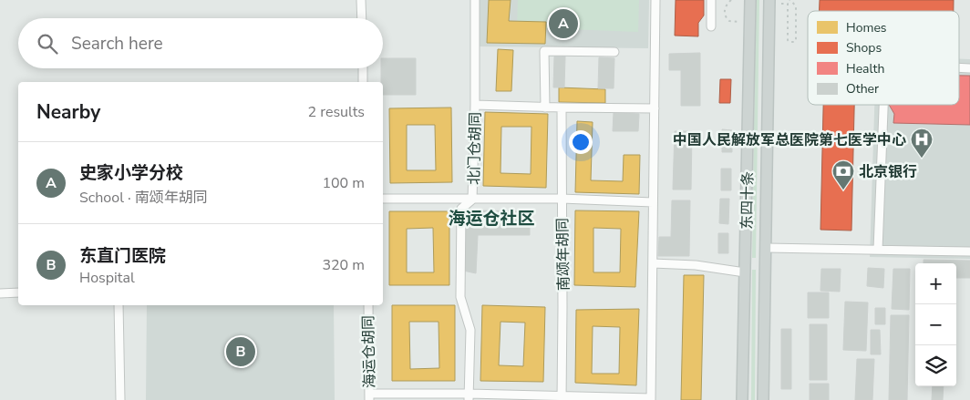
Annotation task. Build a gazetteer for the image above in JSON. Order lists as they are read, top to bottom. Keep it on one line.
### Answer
{"streets":{"main road":["东四十条"],"street":["北门仓胡同","南颂年胡同","海运仓胡同"]},"districts":["海运仓社区"],"places":{"hospital":["中国人民解放军总医院第七医学中心"],"bank":["北京银行"]},"legend":["Homes","Shops","Health","Other"],"page":{"pins":["A","B"],"search":"Search here","heading":["Nearby","2 results"],"list":[{"mark":"A","name":"史家小学分校","note":"School · 南颂年胡同","value":"100 m"},{"mark":"B","name":"东直门医院","note":"Hospital","value":"320 m"}],"map_buttons":["+","−"]}}
